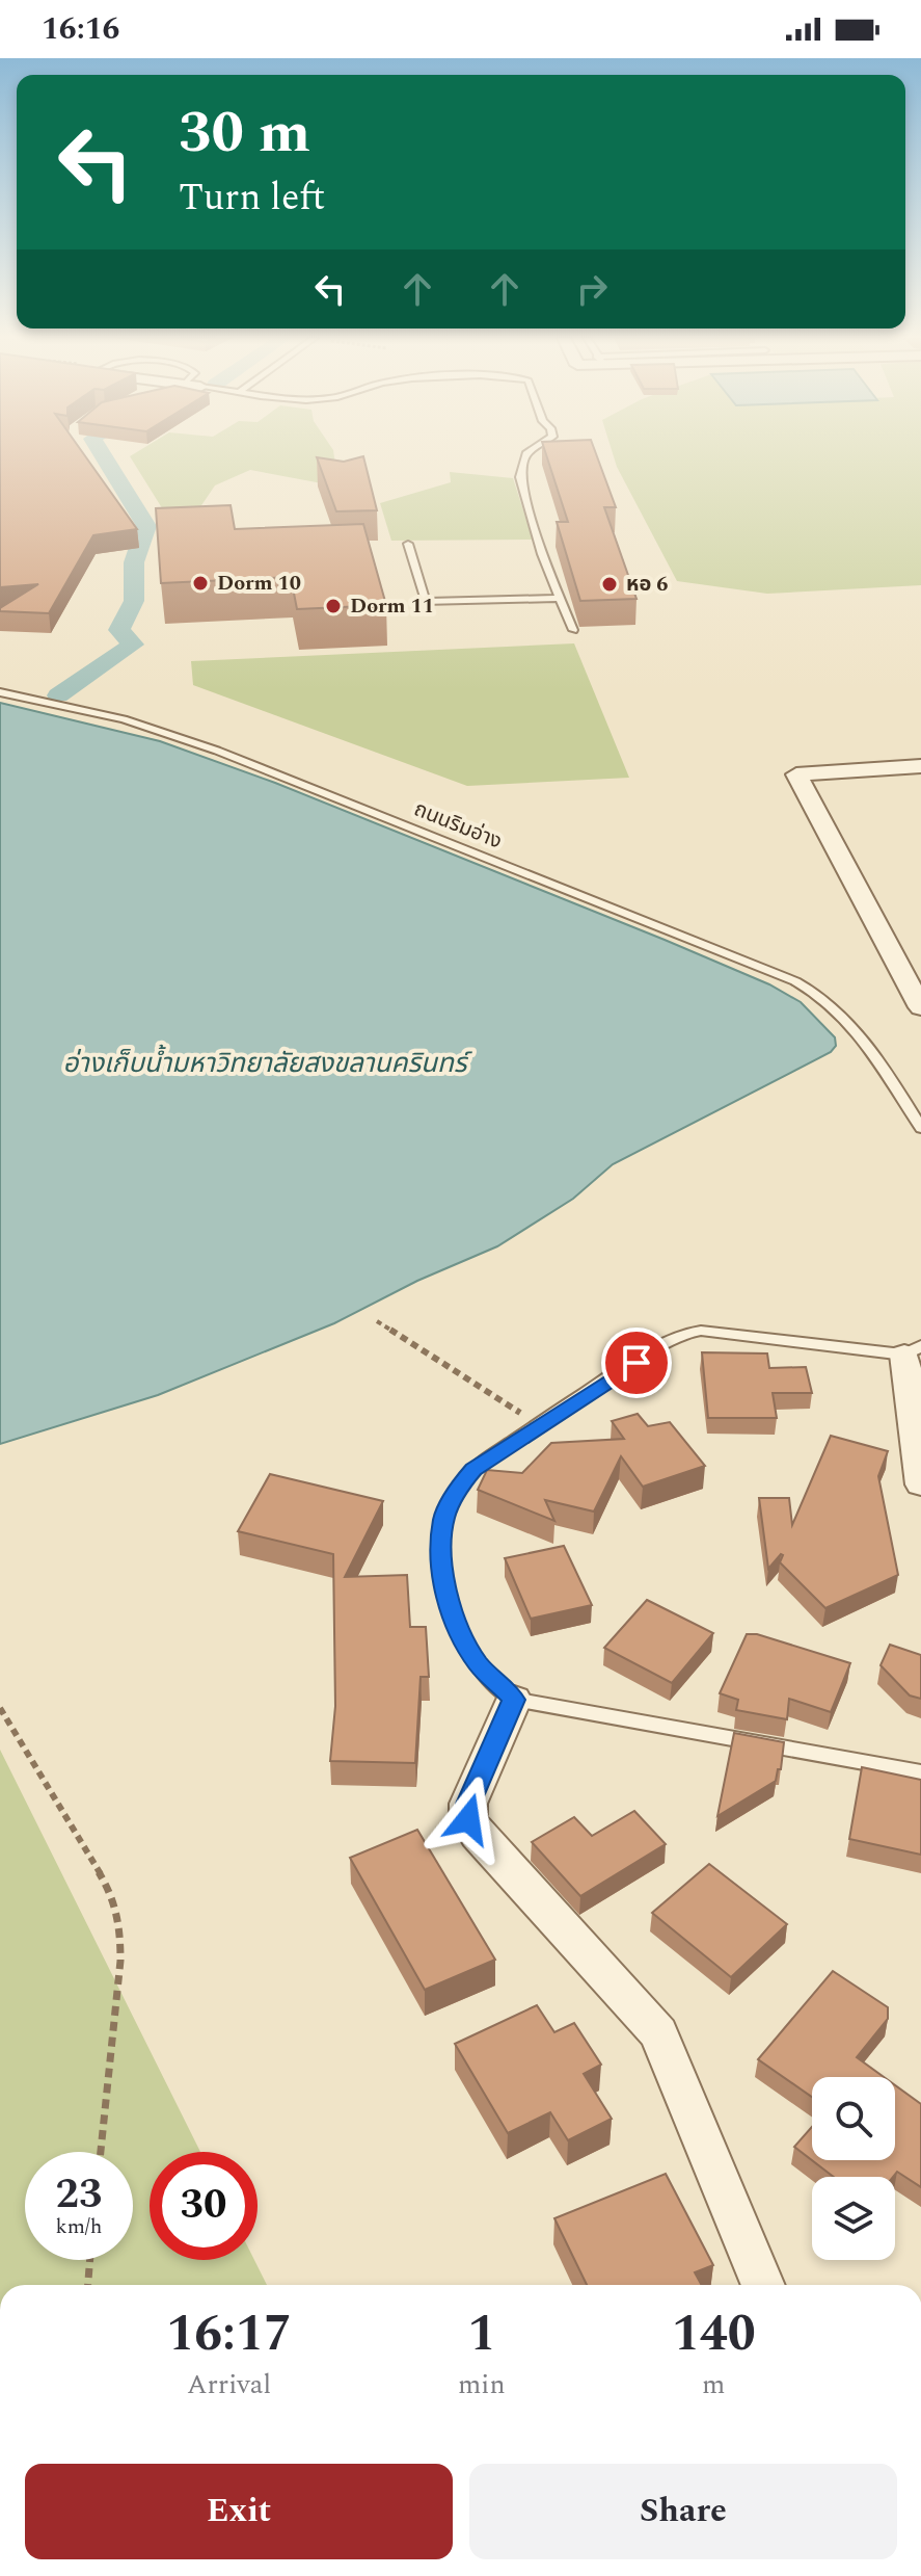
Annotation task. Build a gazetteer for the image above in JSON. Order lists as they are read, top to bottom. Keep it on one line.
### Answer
{"streets":{"lane":["ถนนริมอ่าง"]},"water":["อ่างเก็บน้ำมหาวิทยาลัยสงขลานครินทร์"],"places":["Dorm 10","หอ 6","Dorm 11"],"page":{"status":"16:16","turn":["30 m","Turn left"],"speed":"23 km/h","limit":"30","eta":["16:17","Arrival","1","min","140","m"],"buttons":["Exit","Share"]}}
